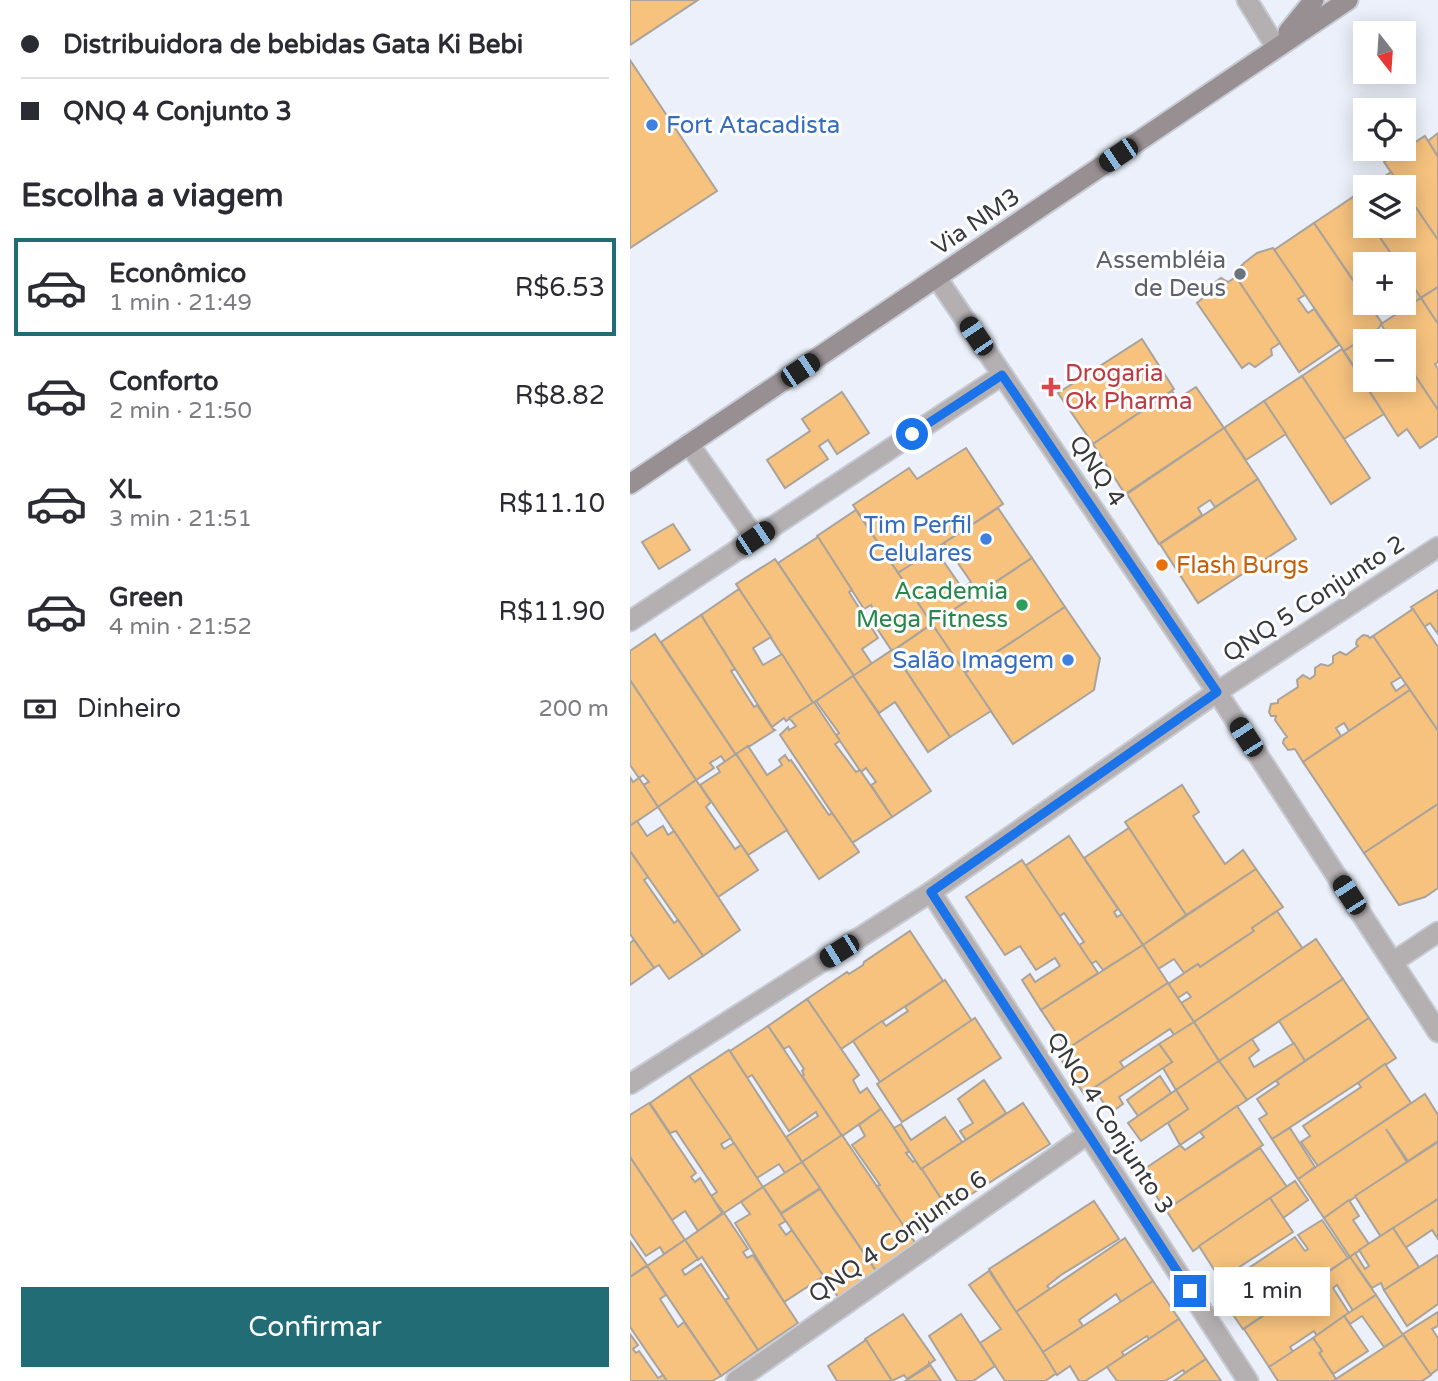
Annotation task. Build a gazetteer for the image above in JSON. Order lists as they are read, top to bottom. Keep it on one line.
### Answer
{"streets":{"main road":["Via NM3"],"street":["QNQ 4","QNQ 5 Conjunto 2","QNQ 4 Conjunto 3","QNQ 4 Conjunto 6"]},"crossings":[["Via NM3","QNQ 4"],["QNQ 4","QNQ 5 Conjunto 2"],["QNQ 4 Conjunto 3","QNQ 4 Conjunto 6"]],"places":{"other":["Fort Atacadista","Assembléia de Deus","Tim Perfil Celulares","Flash Burgs","Academia Mega Fitness","Salão Imagem"],"health":["Drogaria Ok Pharma"]},"north":"bottom","page":{"banner":["Distribuidora de bebidas Gata Ki Bebi","QNQ 4 Conjunto 3"],"map_buttons":["+","−"],"heading":"Escolha a viagem","list":[{"name":"Econômico","note":"1 min · 21:49","value":"R$6.53"},{"name":"Conforto","note":"2 min · 21:50","value":"R$8.82"},{"name":"XL","note":"3 min · 21:51","value":"R$11.10"},{"name":"Green","note":"4 min · 21:52","value":"R$11.90"}],"pay":["Dinheiro","200 m"],"bubble":"1 min","buttons":"Confirmar"}}
